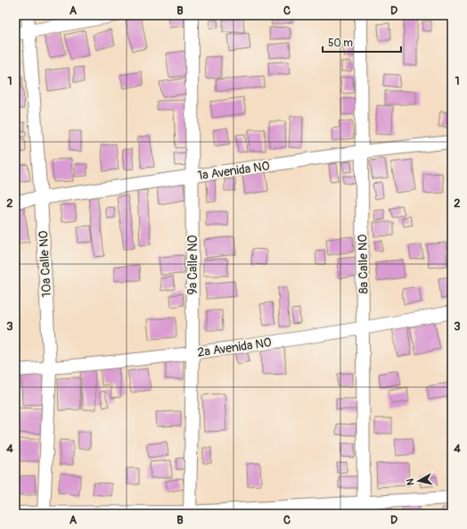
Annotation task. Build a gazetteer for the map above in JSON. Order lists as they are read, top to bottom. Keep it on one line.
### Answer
{"streets":{"street":["1a Avenida NO","10a Calle NO","8a Calle NO","9a Calle NO","2a Avenida NO"]},"crossings":[["1a Avenida NO","10a Calle NO"],["1a Avenida NO","8a Calle NO"],["1a Avenida NO","9a Calle NO"],["10a Calle NO","2a Avenida NO"],["8a Calle NO","2a Avenida NO"],["9a Calle NO","2a Avenida NO"]],"scale_bar":"50 m","north":"left","grid":{"columns":["A","B","C","D"],"rows":["1","2","3","4"]}}
